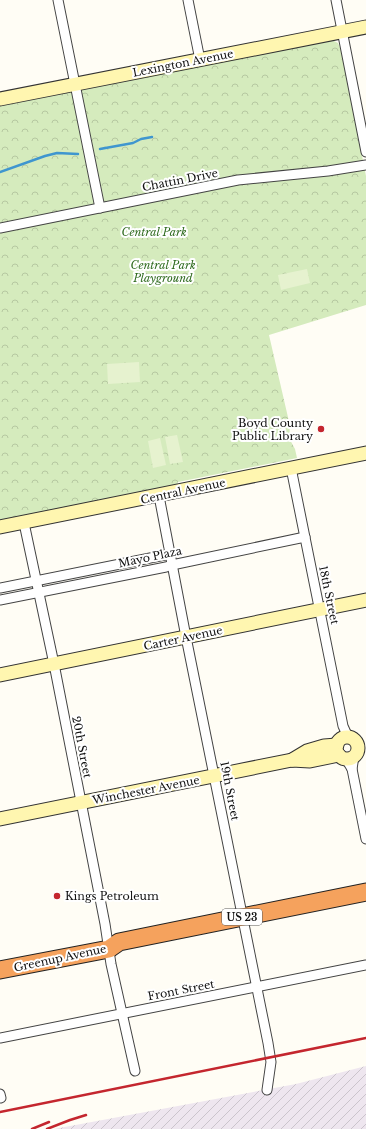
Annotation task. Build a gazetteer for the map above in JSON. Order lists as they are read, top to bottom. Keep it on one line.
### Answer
{"streets":{"highway":["US 23","Greenup Avenue"],"street":["Lexington Avenue","Chattin Drive","Central Avenue","Mayo Plaza","18th Street","Carter Avenue","20th Street","Winchester Avenue","19th Street","Front Street"]},"crossings":[["Central Avenue","18th Street"],["Central Avenue","20th Street"],["Central Avenue","19th Street"],["Mayo Plaza","18th Street"],["Mayo Plaza","20th Street"],["Mayo Plaza","19th Street"],["18th Street","Carter Avenue"],["18th Street","Winchester Avenue"],["Carter Avenue","20th Street"],["Carter Avenue","19th Street"],["20th Street","Winchester Avenue"],["20th Street","Greenup Avenue"],["20th Street","Front Street"],["Winchester Avenue","19th Street"],["19th Street","Greenup Avenue"],["19th Street","Front Street"]],"parks":["Central Park","Central Park Playground"],"places":["Boyd County Public Library","Kings Petroleum"]}
